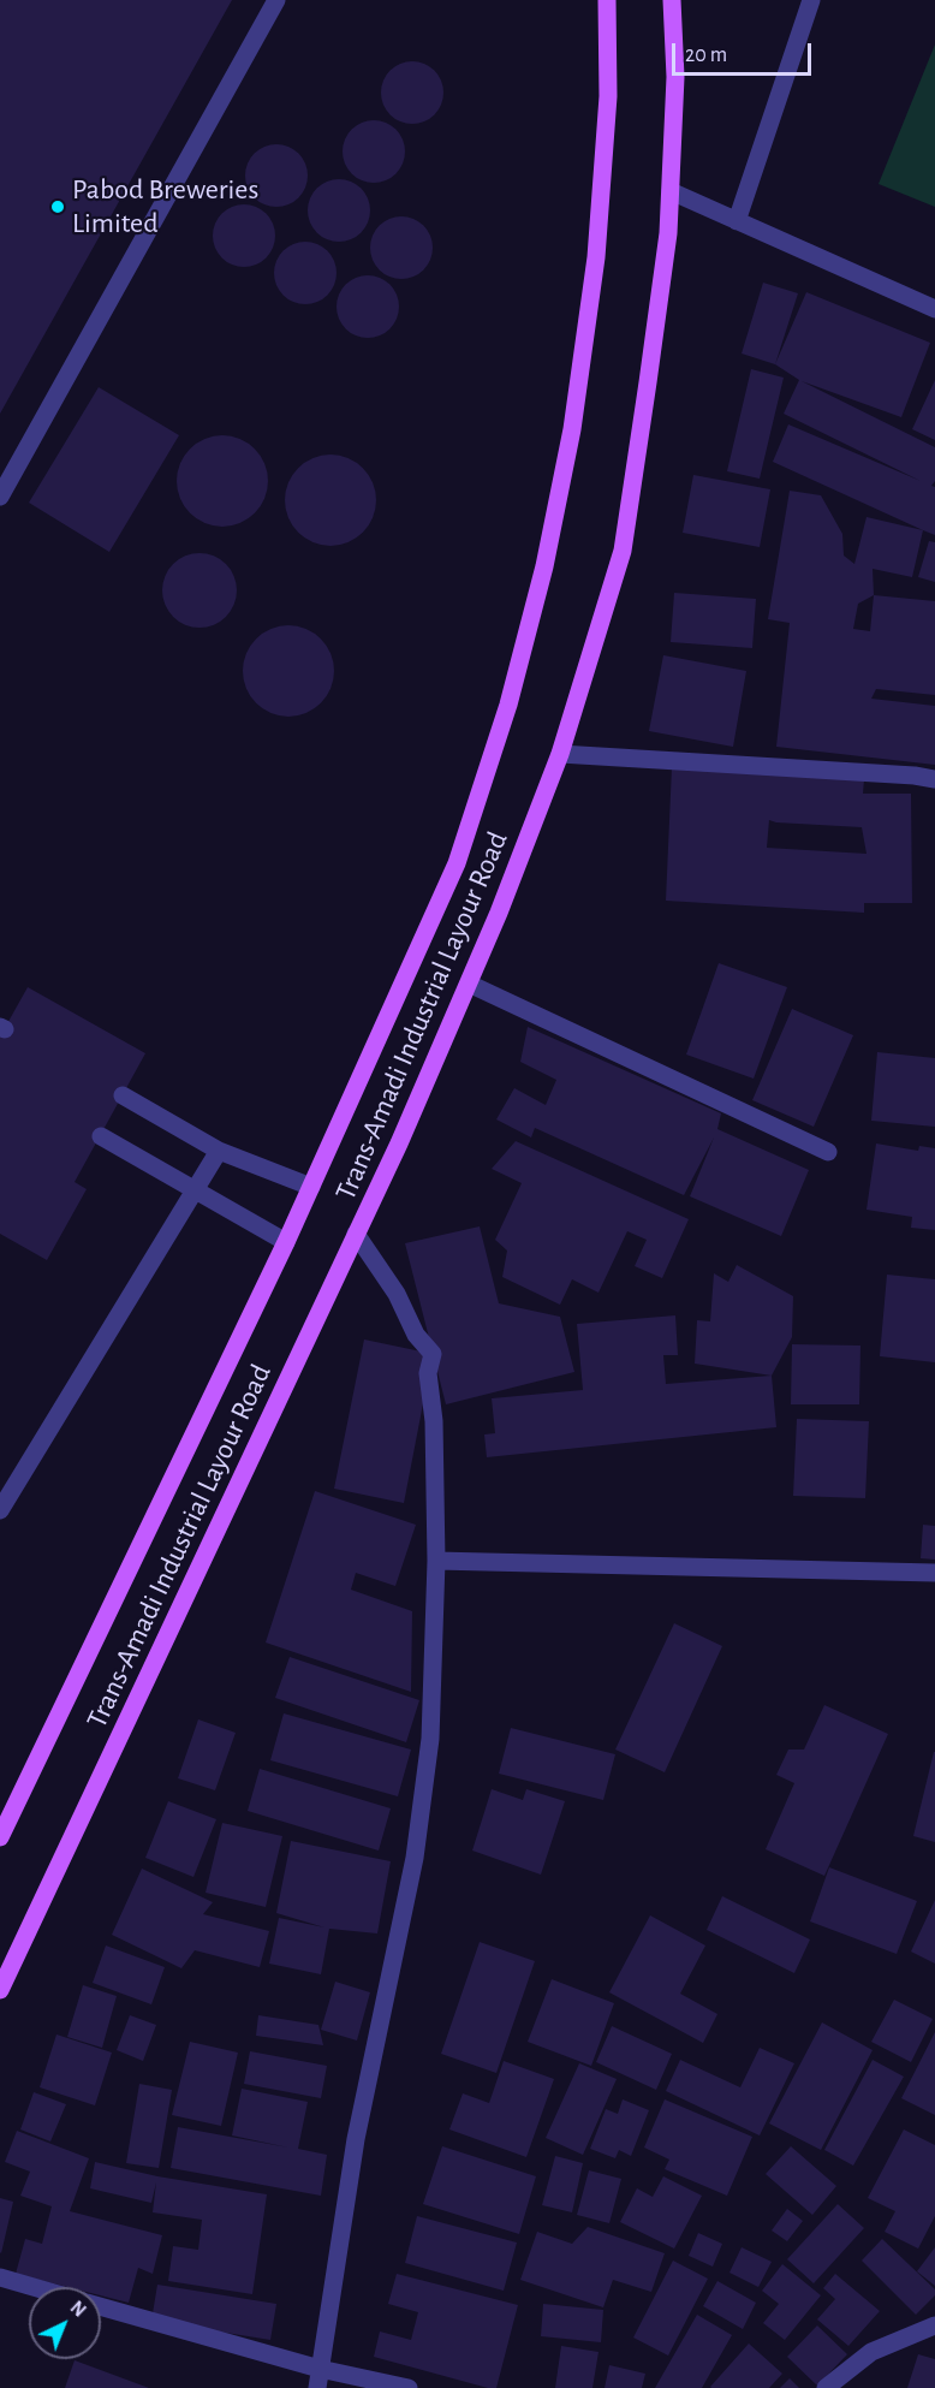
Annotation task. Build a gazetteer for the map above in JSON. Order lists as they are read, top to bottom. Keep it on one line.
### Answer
{"streets":{"main road":["Trans-Amadi Industrial Layour Road"]},"places":["Pabod Breweries Limited"],"scale_bar":"20 m","north":"top right"}
